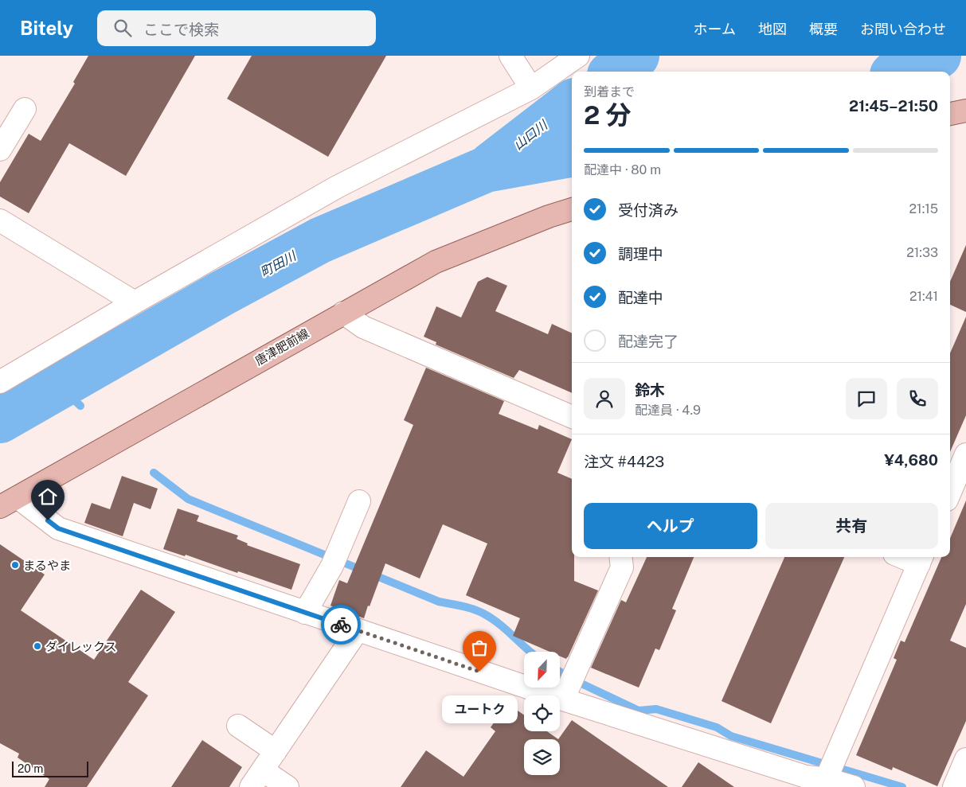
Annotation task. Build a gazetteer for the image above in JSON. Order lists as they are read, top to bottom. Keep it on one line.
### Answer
{"streets":{"main road":["唐津肥前線"]},"water":["山口川","町田川"],"places":["まるやま","ダイレックス","ユートク"],"scale_bar":"20 m","north":"bottom left","page":{"header":"Bitely","search":"ここで検索","nav":["ホーム","地図","概要","お問い合わせ"],"heading":["2 分","到着まで","21:45–21:50"],"panel":["鈴木","配達員 · 4.9","注文 #4423","¥4,680"],"bar":"配達中 · 80 m","list":[["受付済み","21:15"],["調理中","21:33"],["配達中","21:41"],"配達完了"],"buttons":["ヘルプ","共有"],"bubble":"ユートク","scale":"20 m"}}
